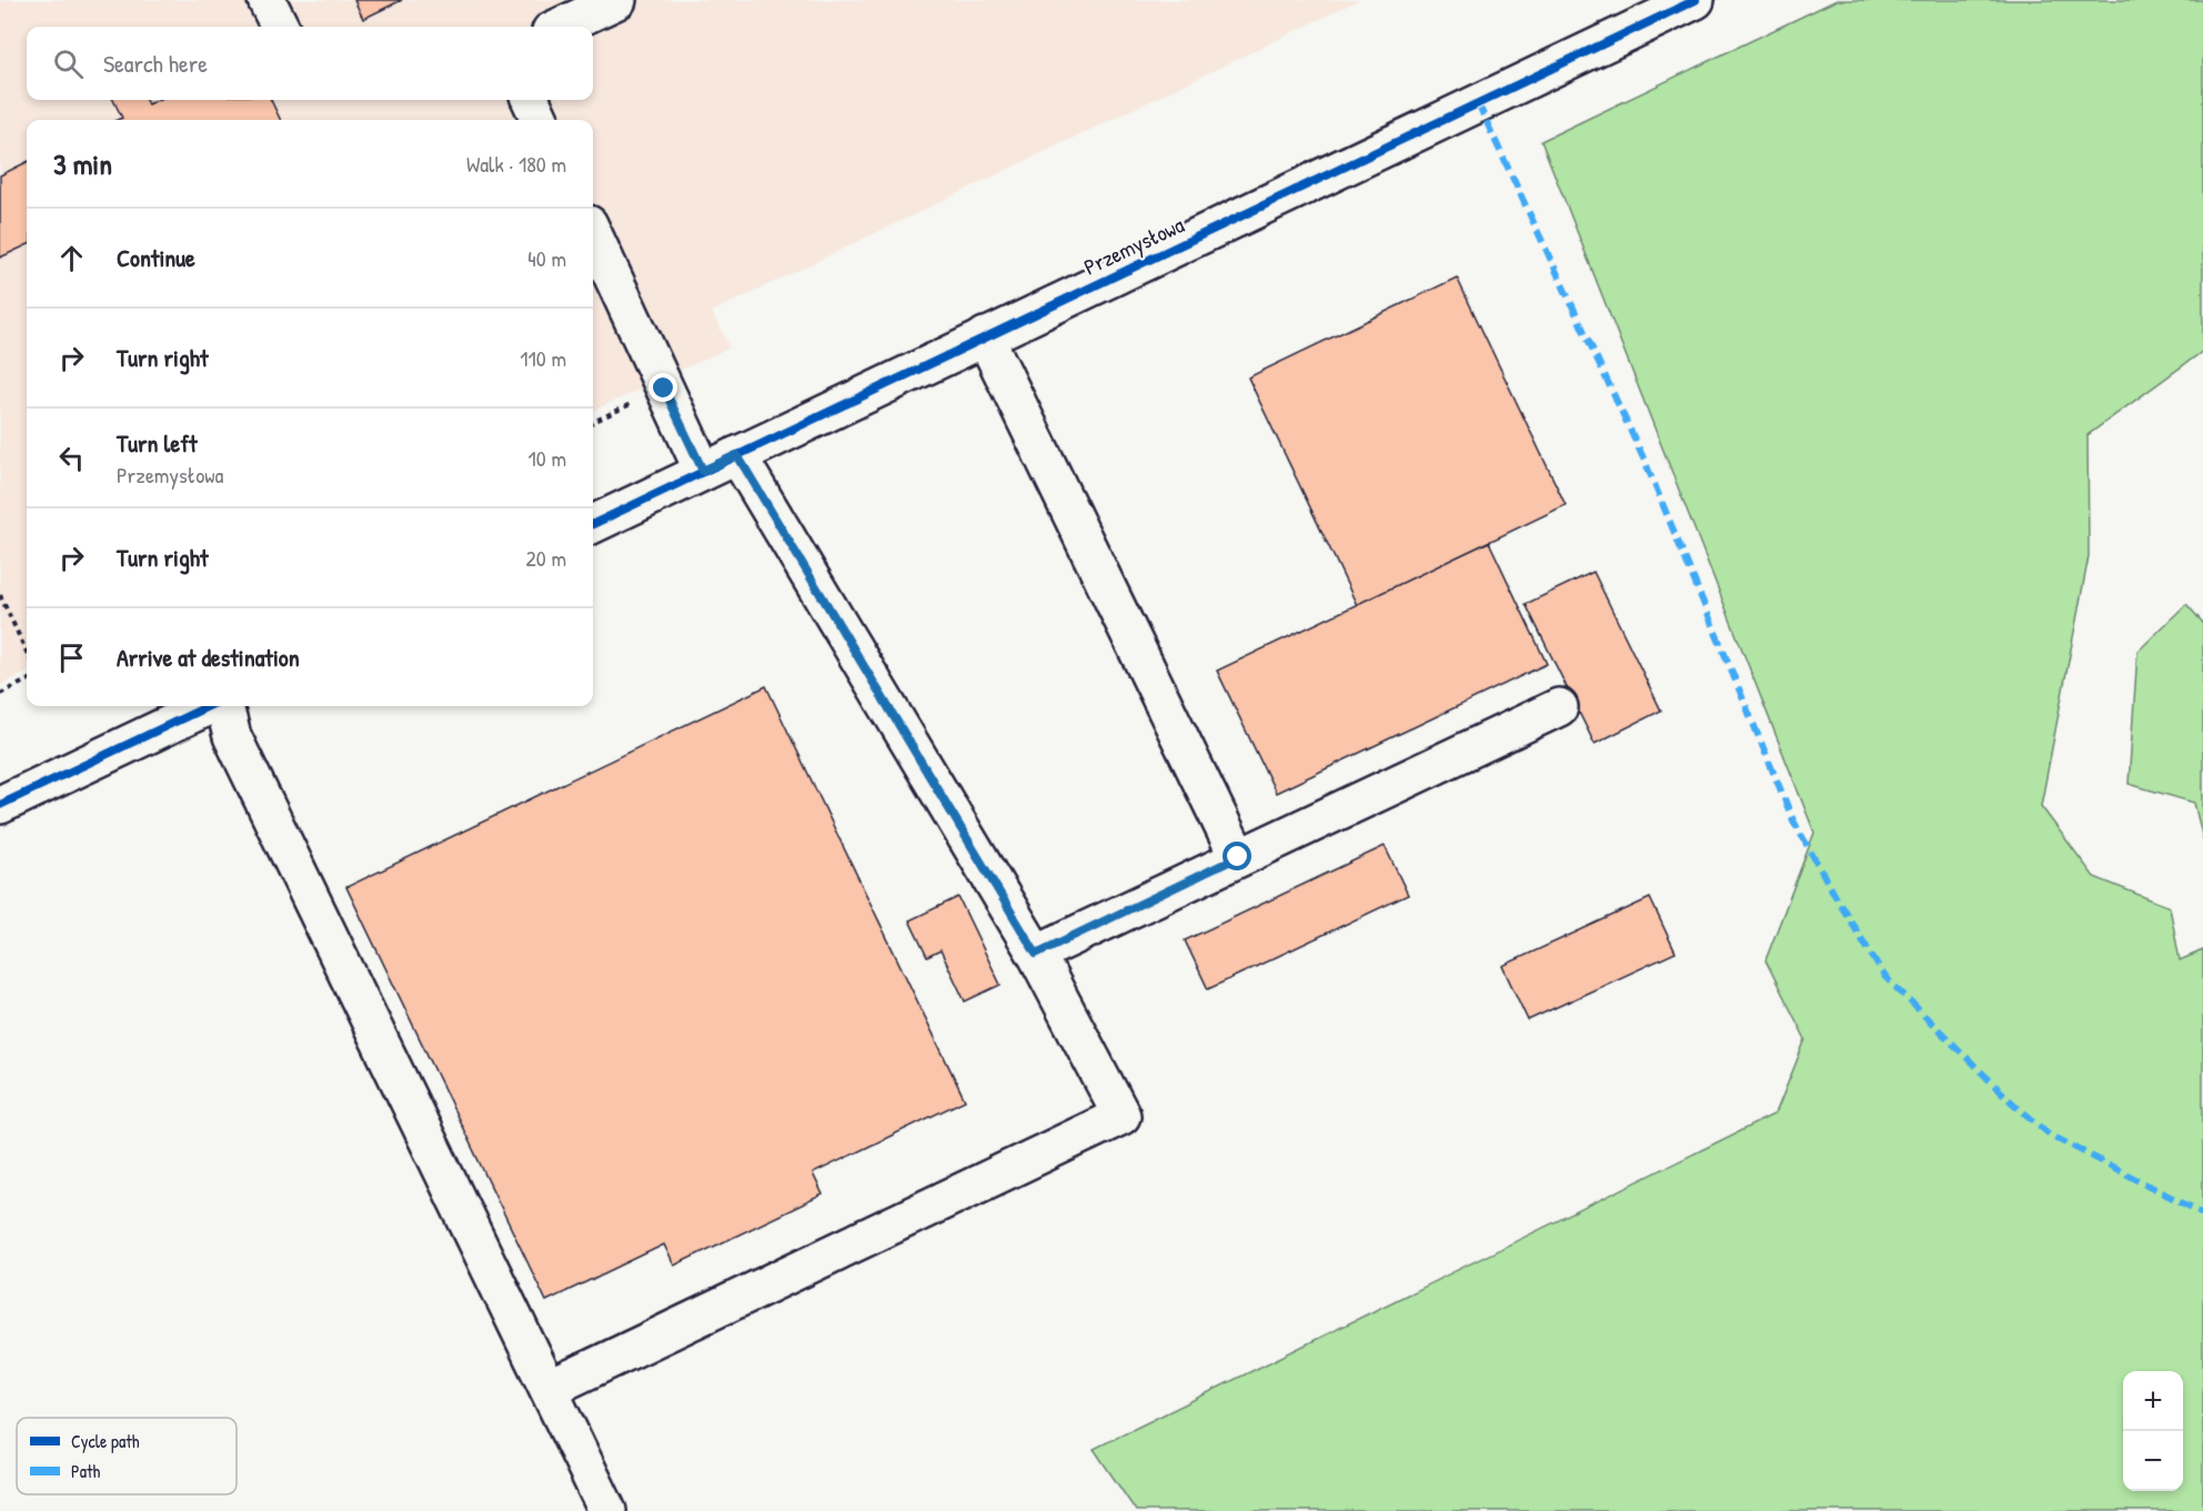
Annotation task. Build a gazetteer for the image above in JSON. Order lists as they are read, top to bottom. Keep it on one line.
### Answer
{"streets":{"street":["Przemysłowa"]},"legend":["Cycle path","Path"],"page":{"search":"Search here","heading":["3 min","Walk · 180 m"],"list":[["Continue","40 m"],["Turn right","110 m"],["Turn left","Przemysłowa","10 m"],["Turn right","20 m"],"Arrive at destination"],"map_buttons":["+","−"]}}
